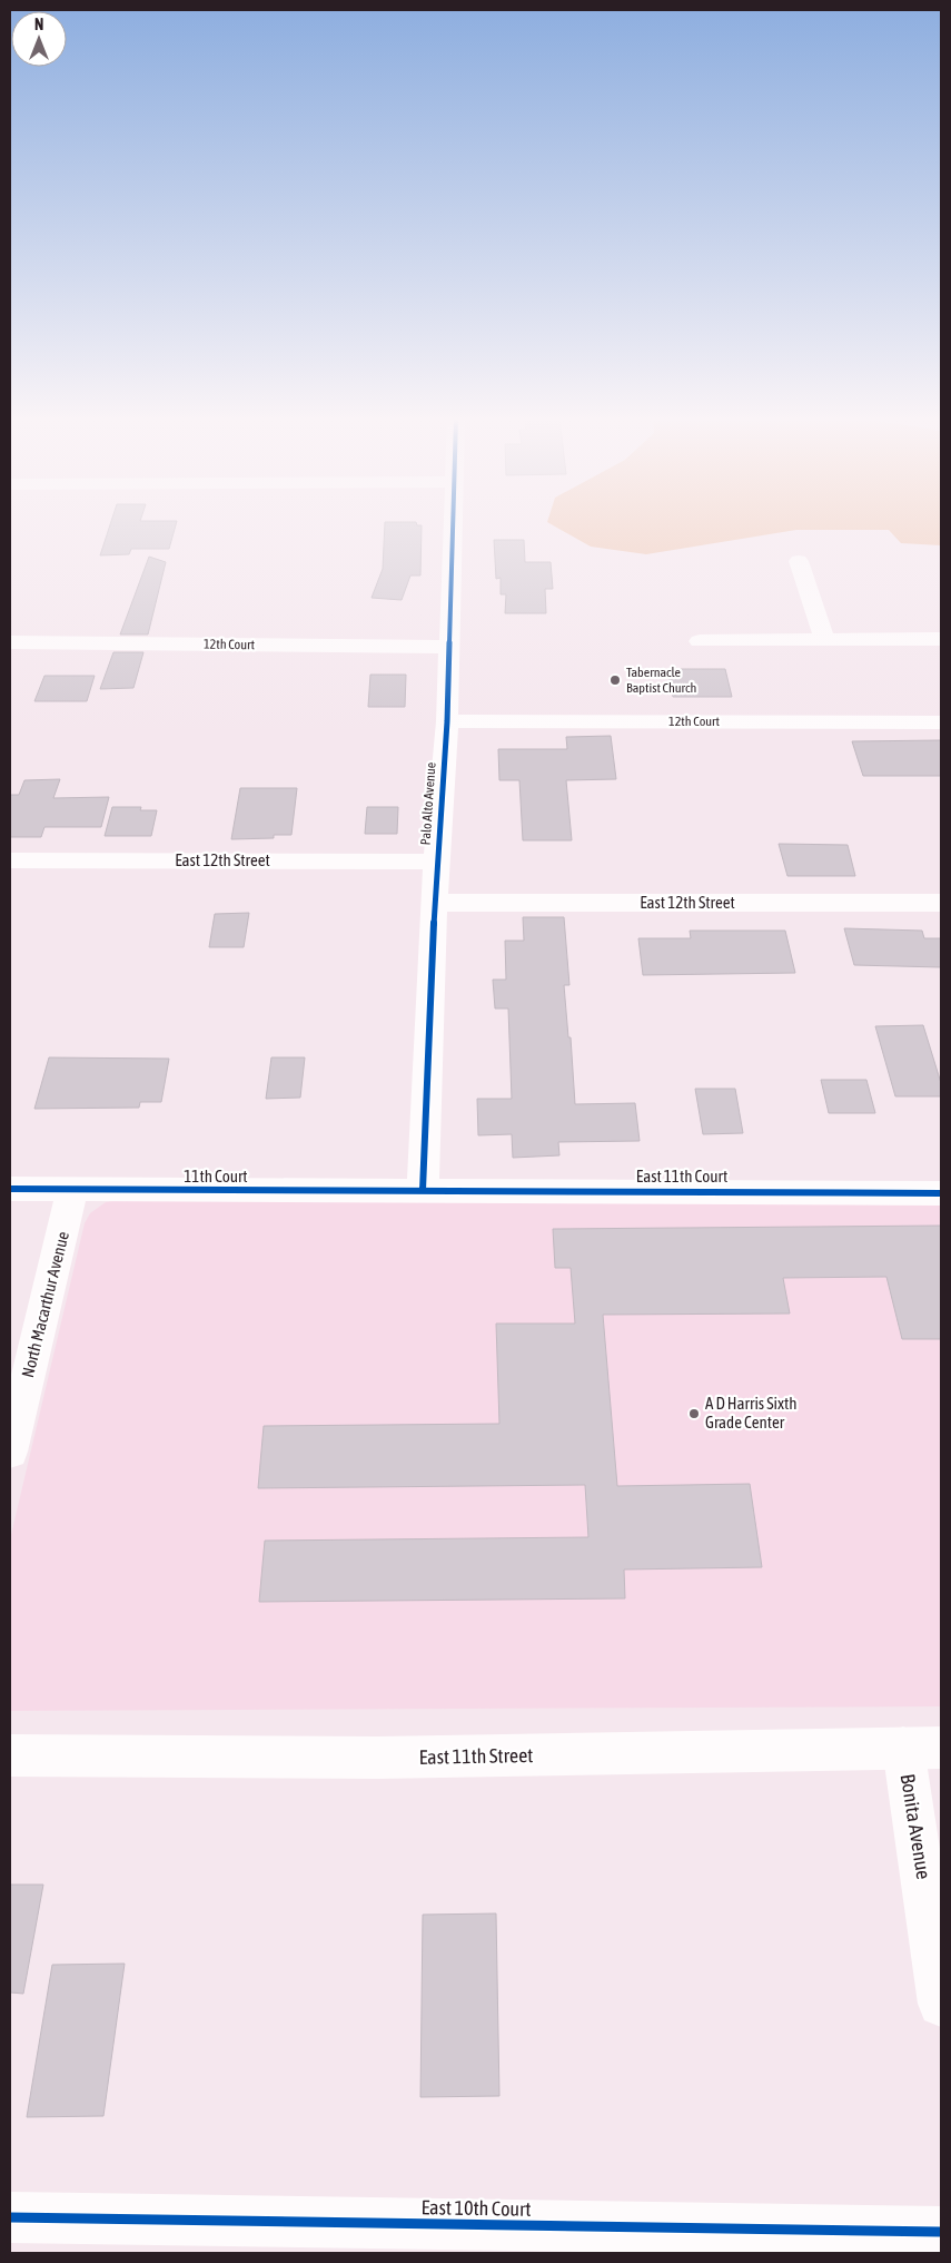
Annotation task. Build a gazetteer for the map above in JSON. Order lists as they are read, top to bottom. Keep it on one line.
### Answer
{"streets":{"street":["12th Court","Palo Alto Avenue","East 12th Street","11th Court","East 11th Court","North Macarthur Avenue","East 11th Street","Bonita Avenue","East 10th Court"]},"crossings":[["12th Court","Palo Alto Avenue"],["Palo Alto Avenue","East 12th Street"],["Palo Alto Avenue","11th Court"],["Palo Alto Avenue","East 11th Court"],["11th Court","East 11th Court"],["11th Court","North Macarthur Avenue"],["East 11th Street","Bonita Avenue"]],"places":["Tabernacle Baptist Church","A D Harris Sixth Grade Center"],"north":"top"}
